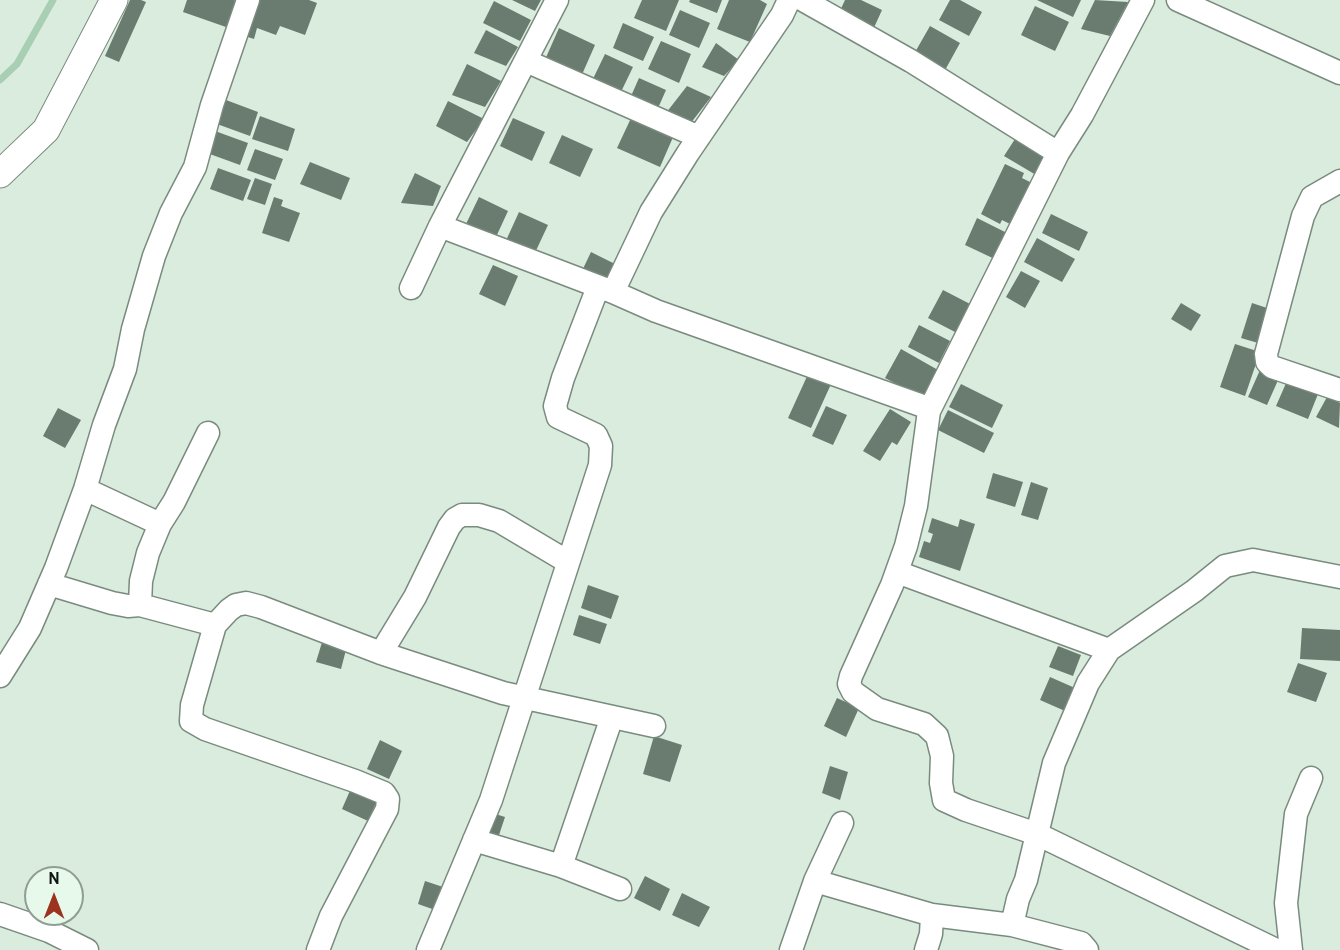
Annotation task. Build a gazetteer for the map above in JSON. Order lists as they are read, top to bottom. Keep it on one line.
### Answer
{"north":"top"}
